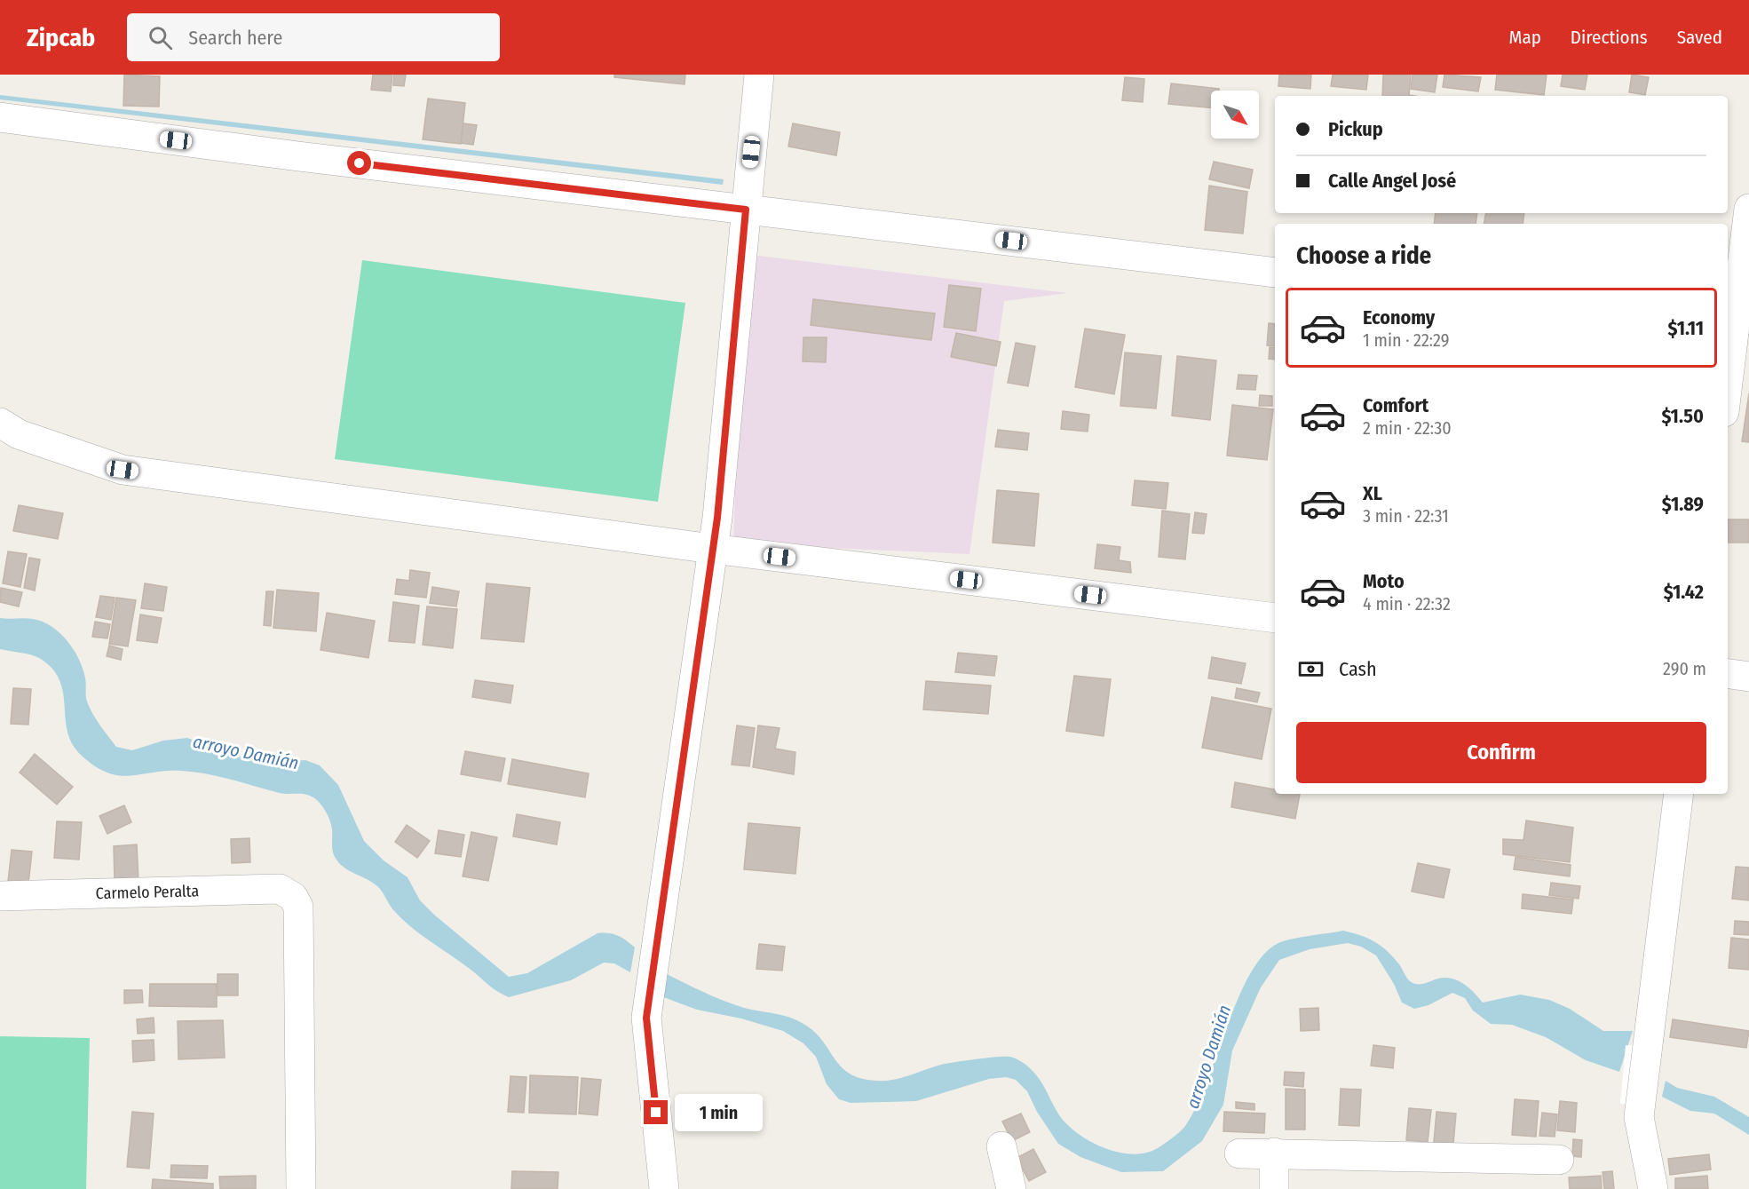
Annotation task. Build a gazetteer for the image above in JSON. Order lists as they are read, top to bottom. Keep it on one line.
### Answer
{"streets":{"street":["Carmelo Peralta"]},"water":["arroyo Damián"],"north":"bottom right","page":{"header":"Zipcab","search":"Search here","nav":["Map","Directions","Saved"],"banner":["Pickup","Calle Angel José"],"heading":"Choose a ride","list":[{"name":"Economy","note":"1 min · 22:29","value":"$1.11"},{"name":"Comfort","note":"2 min · 22:30","value":"$1.50"},{"name":"XL","note":"3 min · 22:31","value":"$1.89"},{"name":"Moto","note":"4 min · 22:32","value":"$1.42"}],"pay":["Cash","290 m"],"buttons":"Confirm","bubble":"1 min"}}
